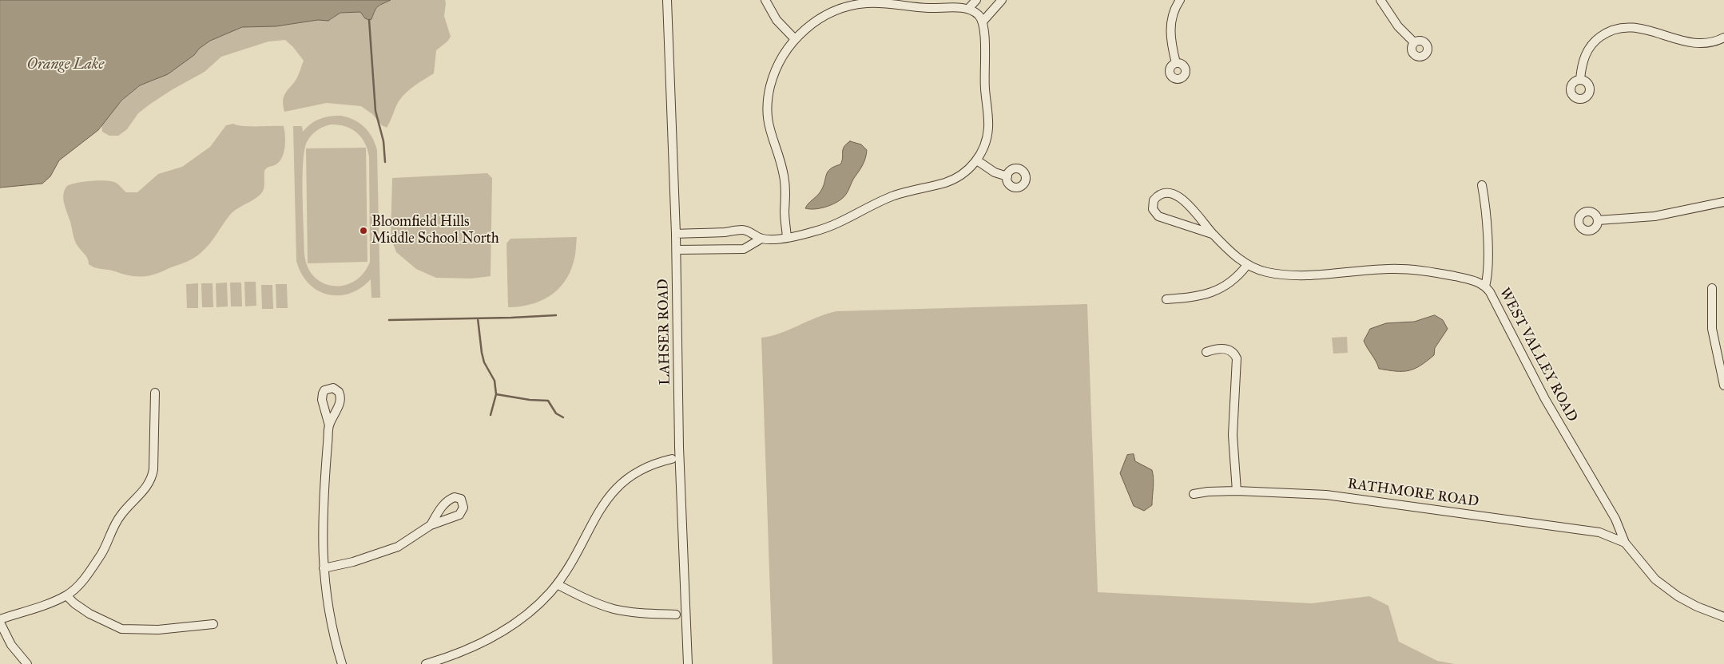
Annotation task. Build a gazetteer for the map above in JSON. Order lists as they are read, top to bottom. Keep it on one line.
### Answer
{"streets":{"street":["LAHSER ROAD","WEST VALLEY ROAD","RATHMORE ROAD"]},"crossings":[["WEST VALLEY ROAD","RATHMORE ROAD"]],"water":["Orange Lake"],"places":["Bloomfield Hills Middle School North"]}
